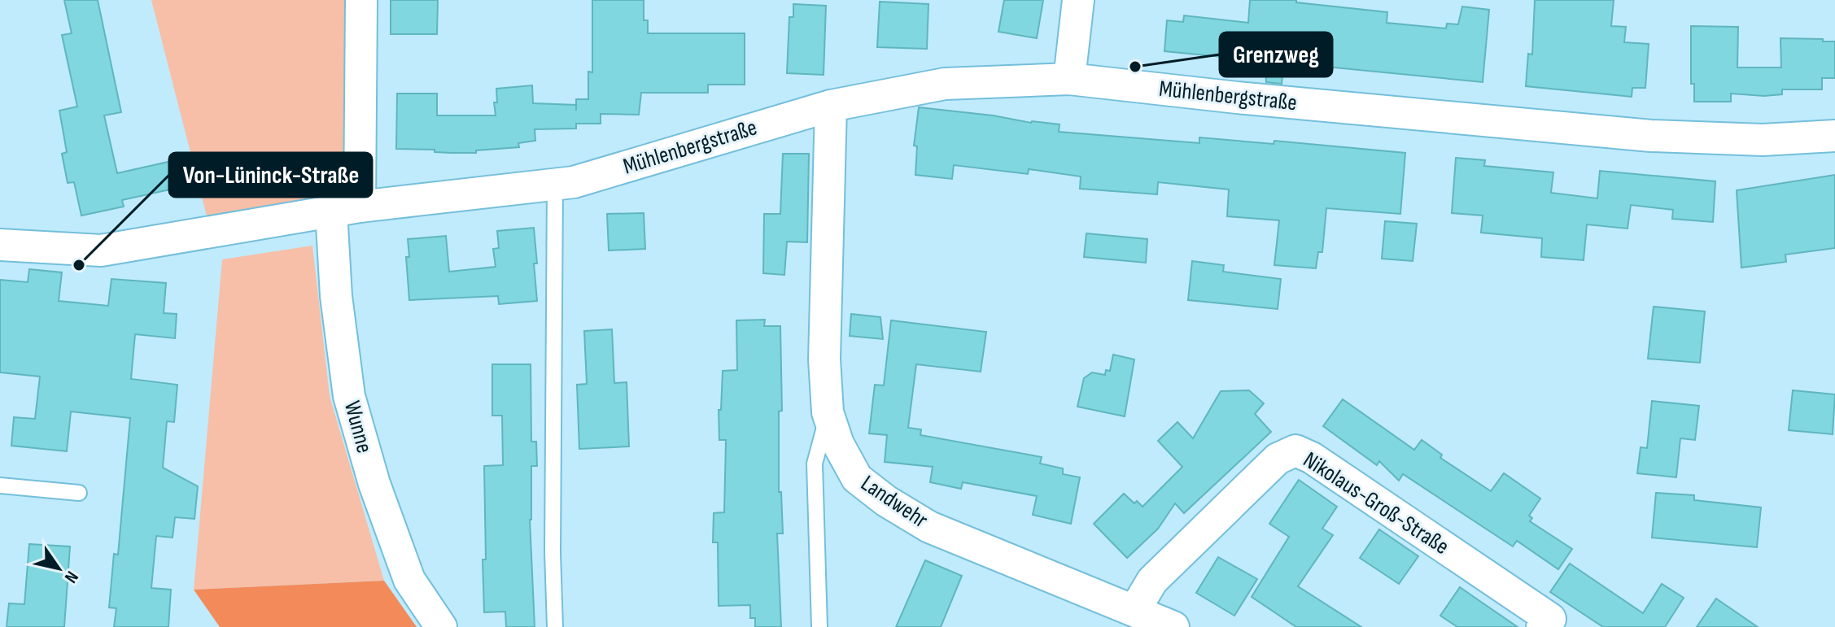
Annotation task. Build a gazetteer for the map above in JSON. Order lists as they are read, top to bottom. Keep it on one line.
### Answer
{"streets":{"street":["Mühlenbergstraße","Wunne","Landwehr","Nikolaus-Groß-Straße"]},"crossings":[["Mühlenbergstraße","Wunne"],["Mühlenbergstraße","Landwehr"],["Landwehr","Nikolaus-Groß-Straße"]],"places":["Grenzweg","Von-Lüninck-Straße"],"north":"bottom right"}
